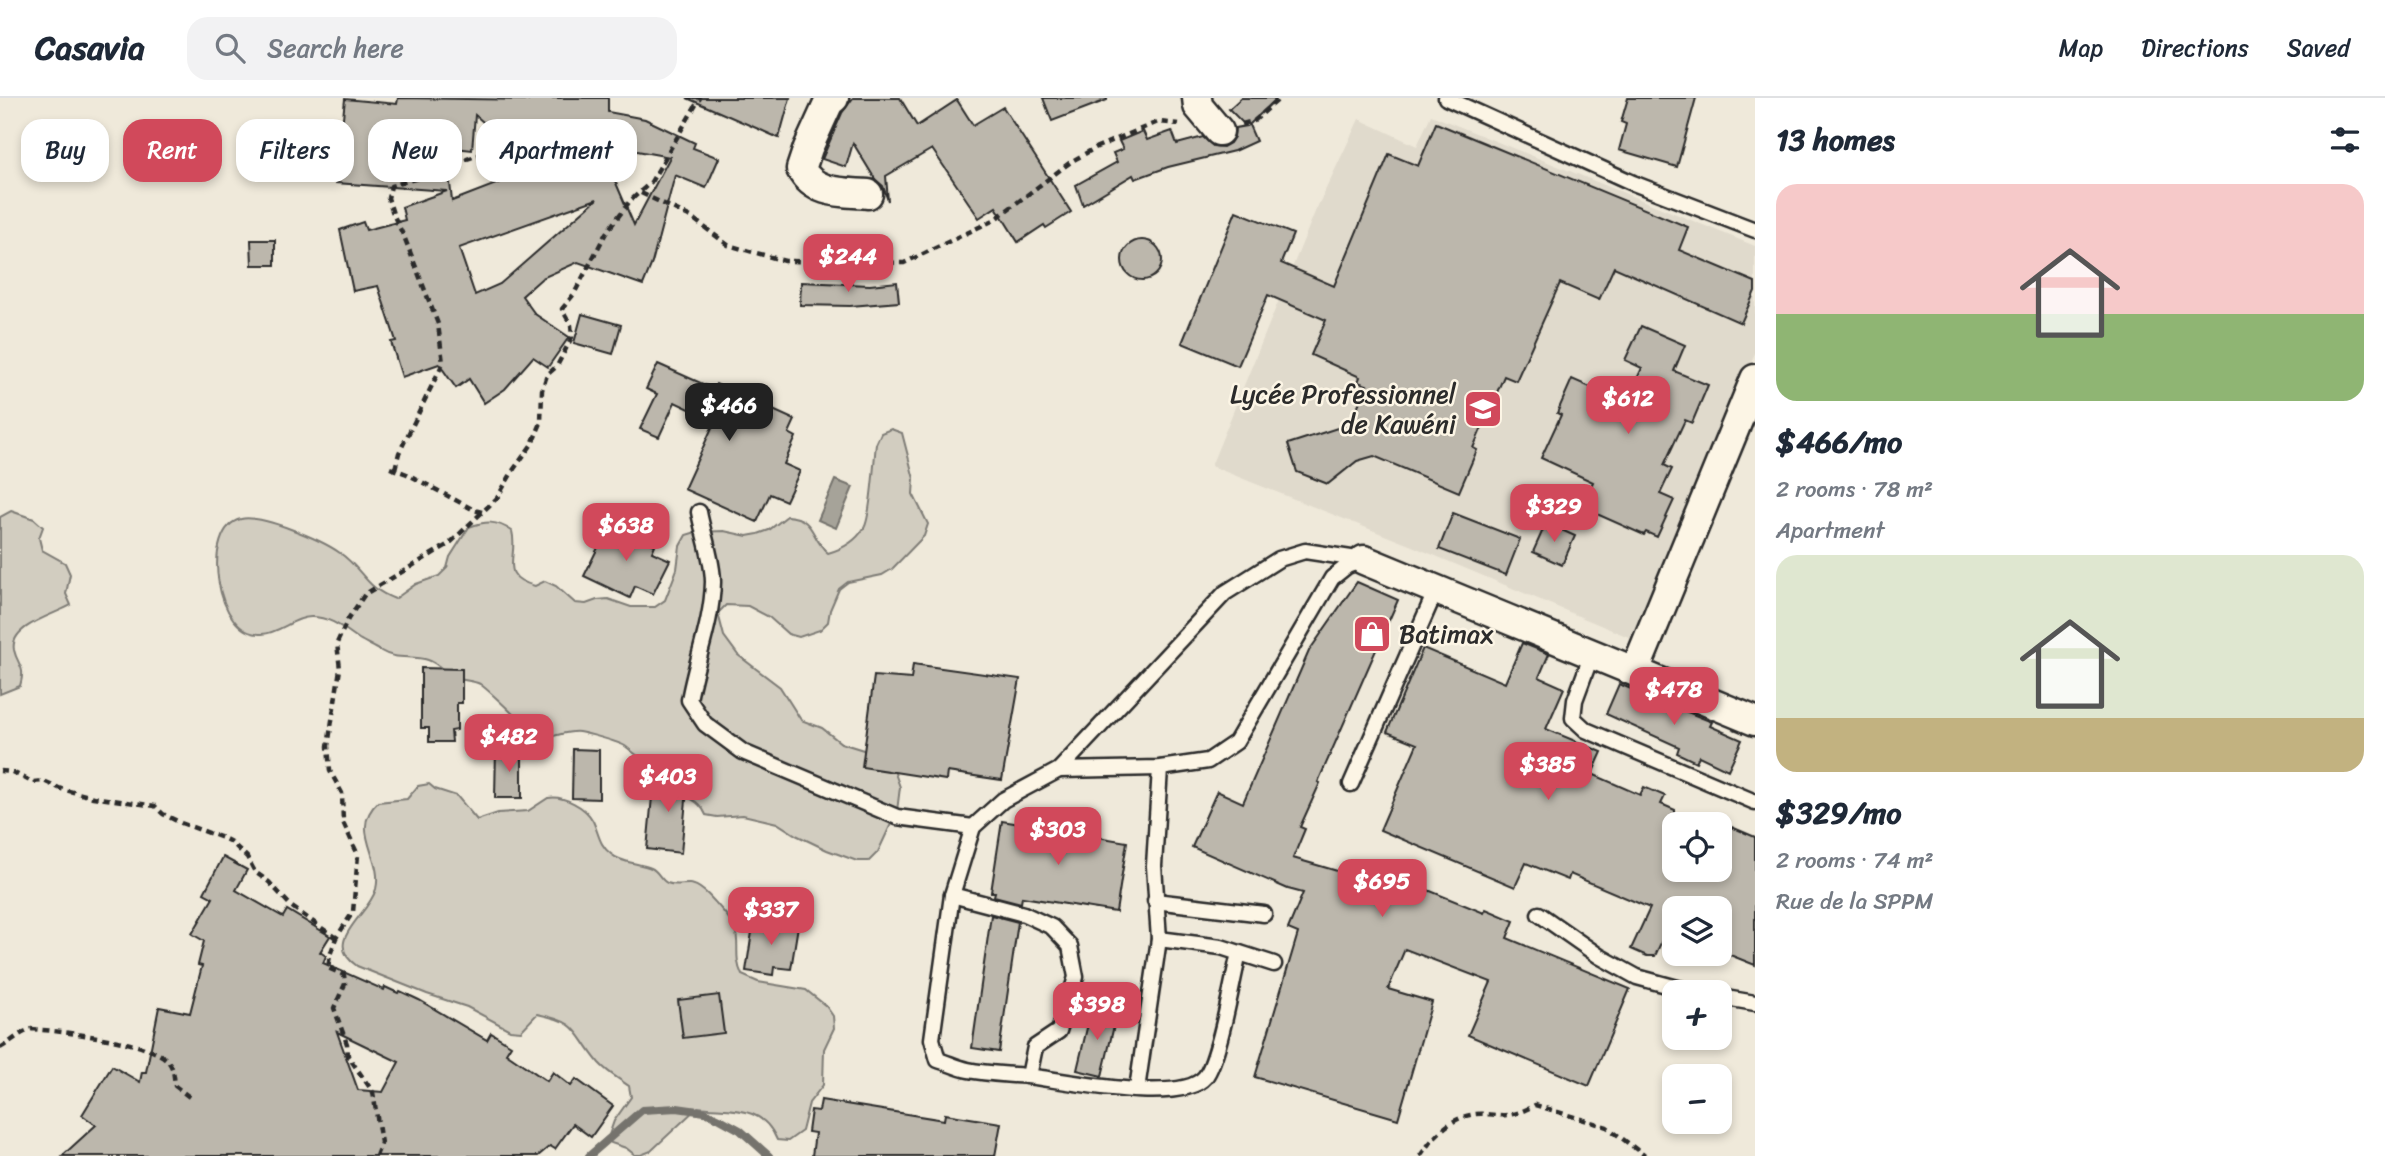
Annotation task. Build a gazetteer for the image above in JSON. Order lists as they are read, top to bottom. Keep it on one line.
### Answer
{"places":{"school or university":["Lycée Professionnel de Kawéni"],"shop":["Batimax"]},"page":{"header":"Casavia","search":"Search here","nav":["Map","Directions","Saved"],"heading":"13 homes","chip":["Buy","Rent","Filters","New","Apartment"],"list":[{"name":"$466/mo","note":"2 rooms · 78 m² · Apartment"},{"name":"$329/mo","note":"2 rooms · 74 m² · Rue de la SPPM"}],"price":["$244","$612","$466","$329","$638","$478","$482","$385","$403","$303","$695","$337","$398"],"map_buttons":["+","−"]}}
